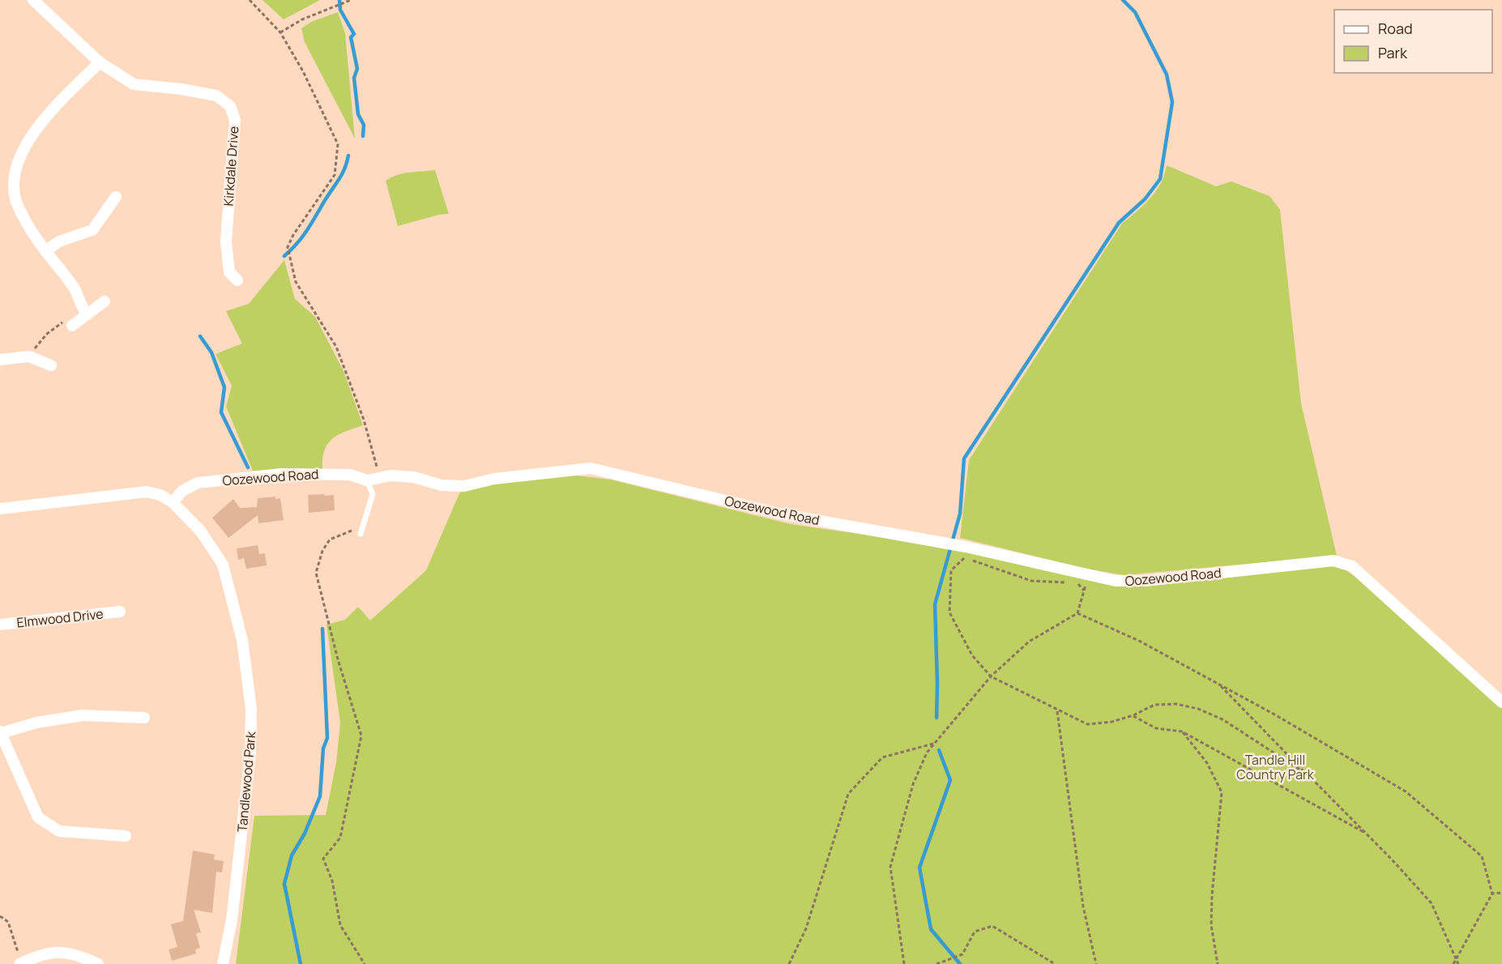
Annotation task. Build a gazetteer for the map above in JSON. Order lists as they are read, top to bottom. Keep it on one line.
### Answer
{"streets":{"street":["Kirkdale Drive","Oozewood Road","Elmwood Drive","Tandlewood Park"]},"crossings":[["Oozewood Road","Tandlewood Park"]],"parks":["Tandle Hill Country Park"],"legend":["Road","Park"]}
